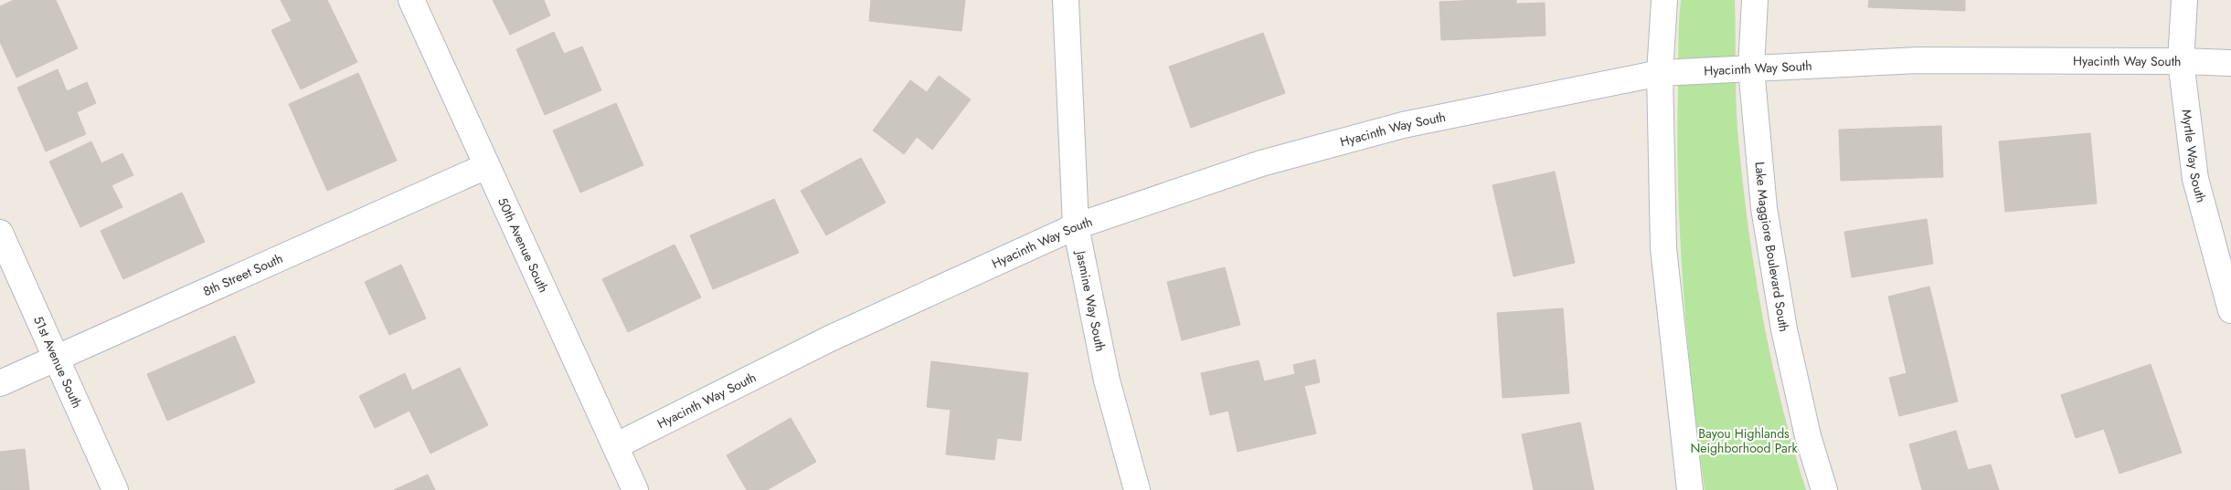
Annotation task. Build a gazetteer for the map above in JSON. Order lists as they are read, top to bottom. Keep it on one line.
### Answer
{"streets":{"street":["Hyacinth Way South","Myrtle Way South","50th Avenue South","Lake Maggiore Boulevard South","8th Street South","Jasmine Way South","51st Avenue South"]},"crossings":[["Hyacinth Way South","Myrtle Way South"],["Hyacinth Way South","50th Avenue South"],["Hyacinth Way South","Lake Maggiore Boulevard South"],["Hyacinth Way South","Jasmine Way South"],["50th Avenue South","8th Street South"],["8th Street South","51st Avenue South"]],"parks":["Bayou Highlands Neighborhood Park"]}
